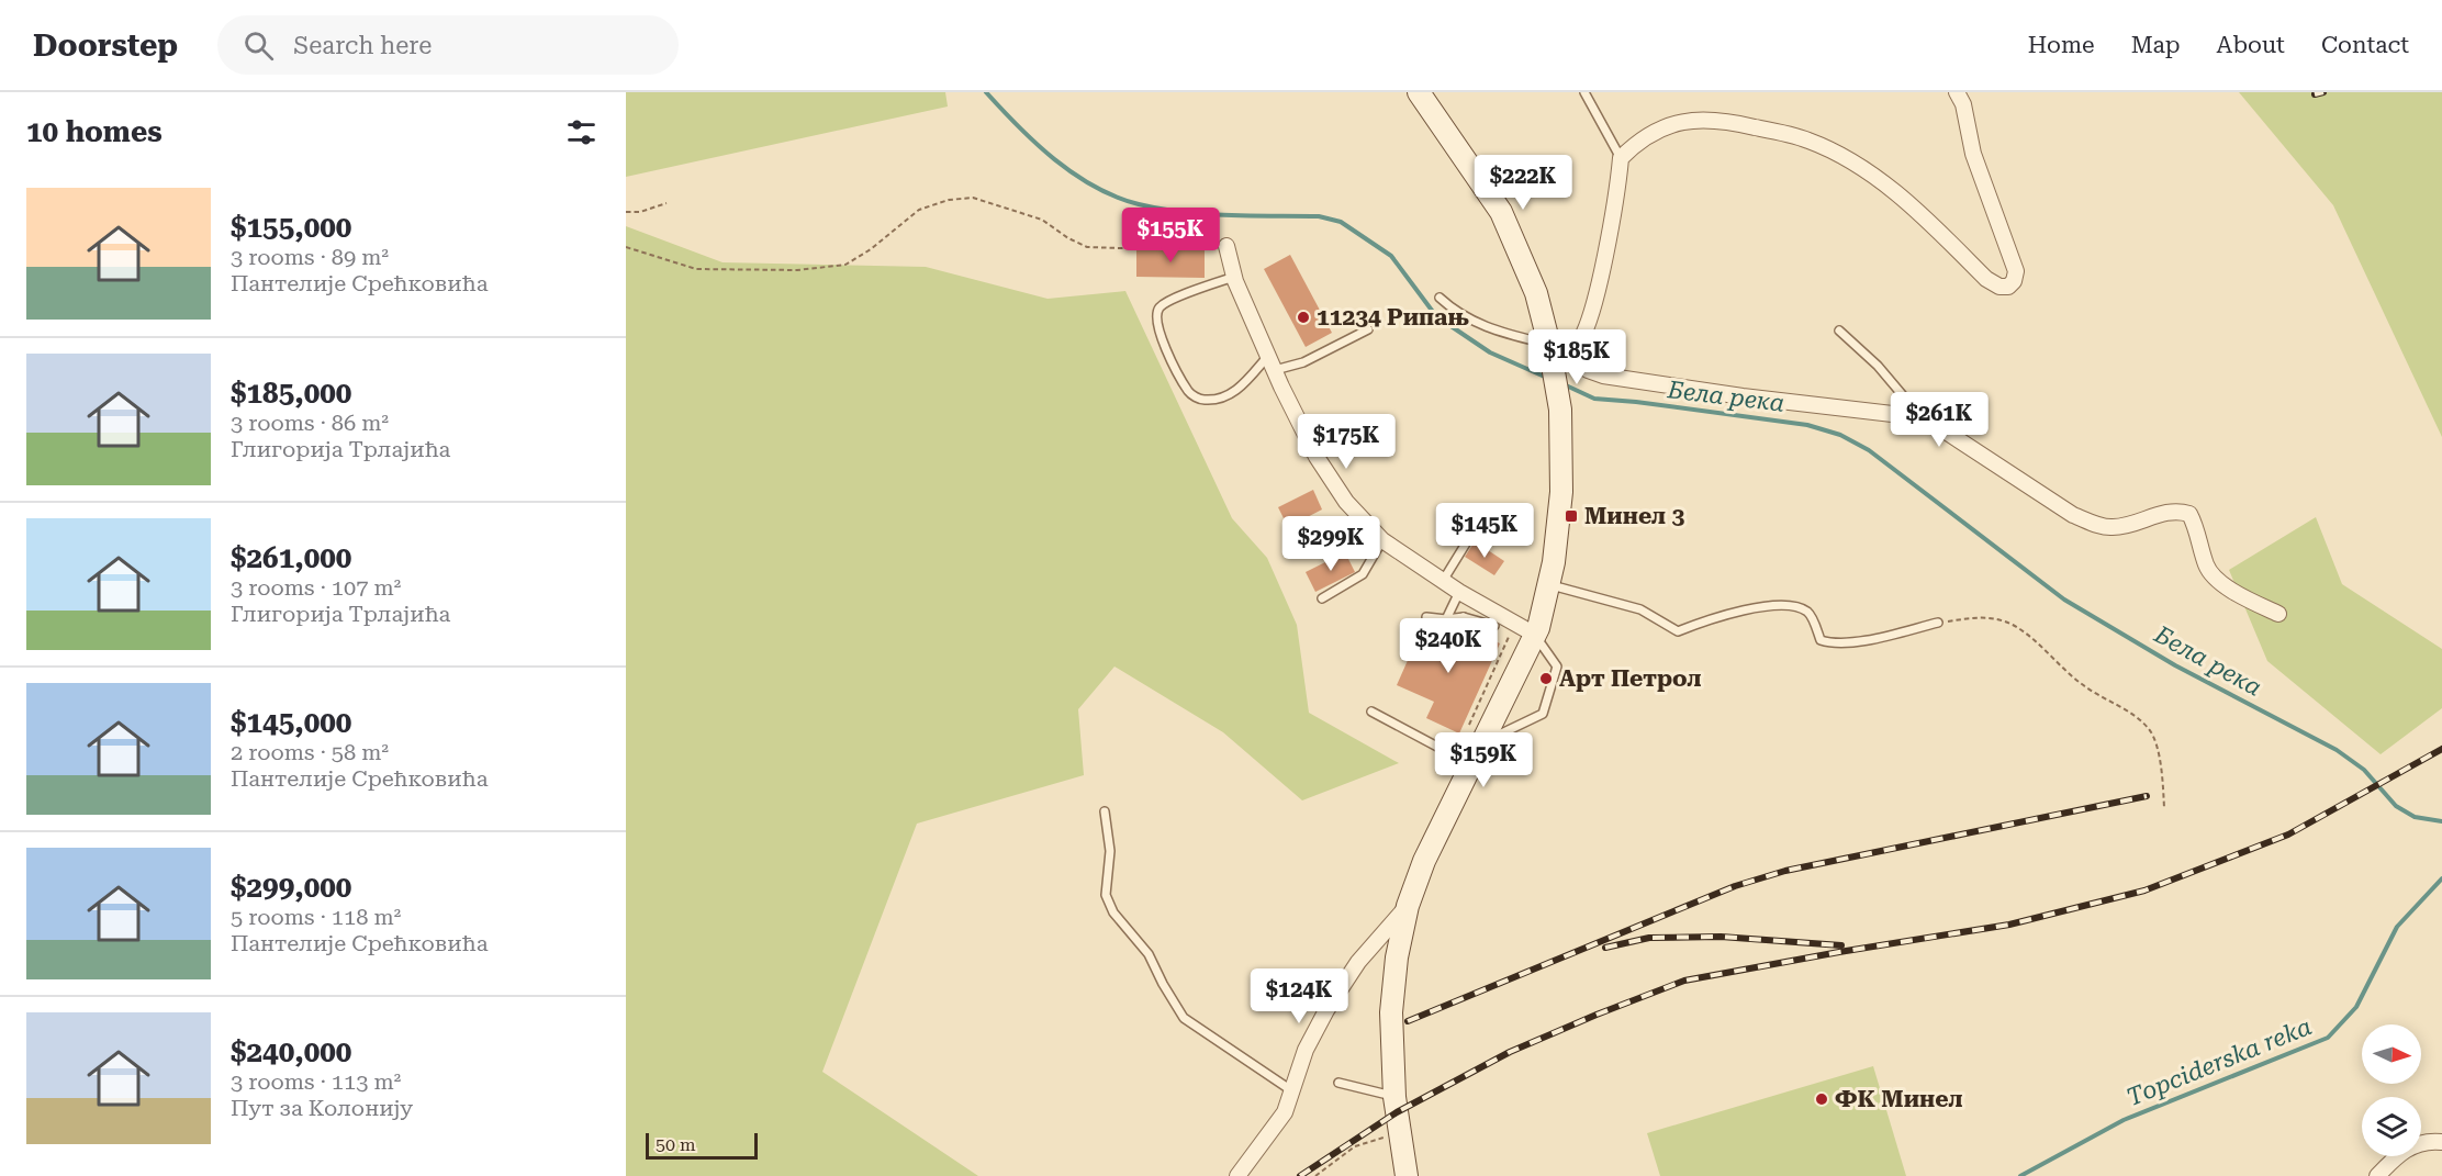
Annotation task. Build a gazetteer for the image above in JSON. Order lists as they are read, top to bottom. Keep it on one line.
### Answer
{"water":["Бела река","Topciderska reka"],"places":{"other":["11234 Рипањ","Арт Петрол","ФК Минел"],"transit":["Минел 3"]},"scale_bar":"50 m","north":"right","page":{"header":"Doorstep","search":"Search here","nav":["Home","Map","About","Contact"],"heading":"10 homes","price":["$222K","$155K","$185K","$261K","$175K","$145K","$299K","$240K","$159K","$124K"],"list":[{"name":"$155,000","note":"3 rooms · 89 m² · Пантелије Срећковића"},{"name":"$185,000","note":"3 rooms · 86 m² · Глигорија Трлајића"},{"name":"$261,000","note":"3 rooms · 107 m² · Глигорија Трлајића"},{"name":"$145,000","note":"2 rooms · 58 m² · Пантелије Срећковића"},{"name":"$299,000","note":"5 rooms · 118 m² · Пантелије Срећковића"},{"name":"$240,000","note":"3 rooms · 113 m² · Пут за Колонију"}],"scale":"50 m"}}
